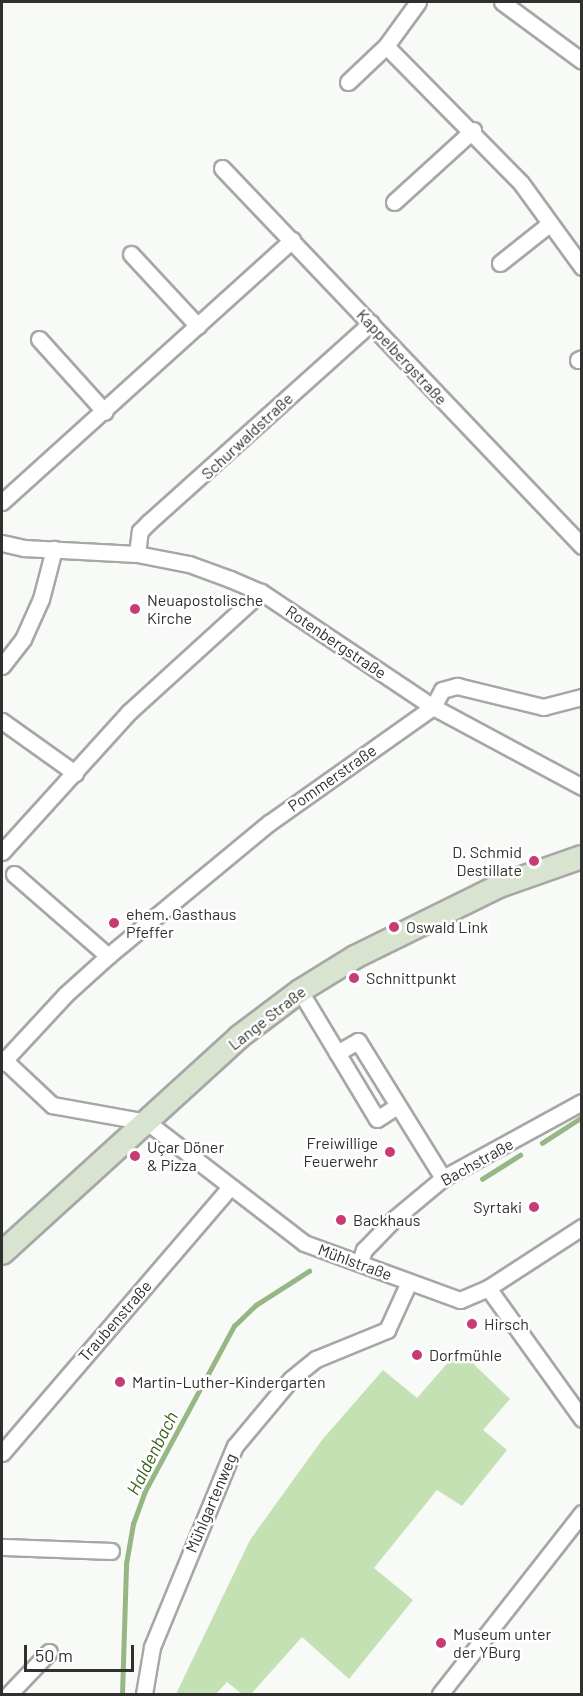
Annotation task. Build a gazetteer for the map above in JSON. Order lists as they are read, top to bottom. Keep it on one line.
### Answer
{"streets":{"main road":["Lange Straße"],"street":["Kappelbergstraße","Schurwaldstraße","Rotenbergstraße","Pommerstraße","Bachstraße","Mühlstraße","Traubenstraße","Mühlgartenweg"]},"crossings":[["Kappelbergstraße","Schurwaldstraße"],["Schurwaldstraße","Rotenbergstraße"],["Rotenbergstraße","Pommerstraße"],["Lange Straße","Mühlstraße"],["Bachstraße","Mühlstraße"],["Mühlstraße","Traubenstraße"],["Mühlstraße","Mühlgartenweg"]],"water":["Haldenbach"],"places":["Neuapostolische Kirche","D. Schmid Destillate","ehem. Gasthaus Pfeffer","Oswald Link","Schnittpunkt","Freiwillige Feuerwehr","Uçar Döner & Pizza","Syrtaki","Backhaus","Hirsch","Dorfmühle","Martin-Luther-Kindergarten","Museum unter der YBurg"],"scale_bar":"50 m"}
